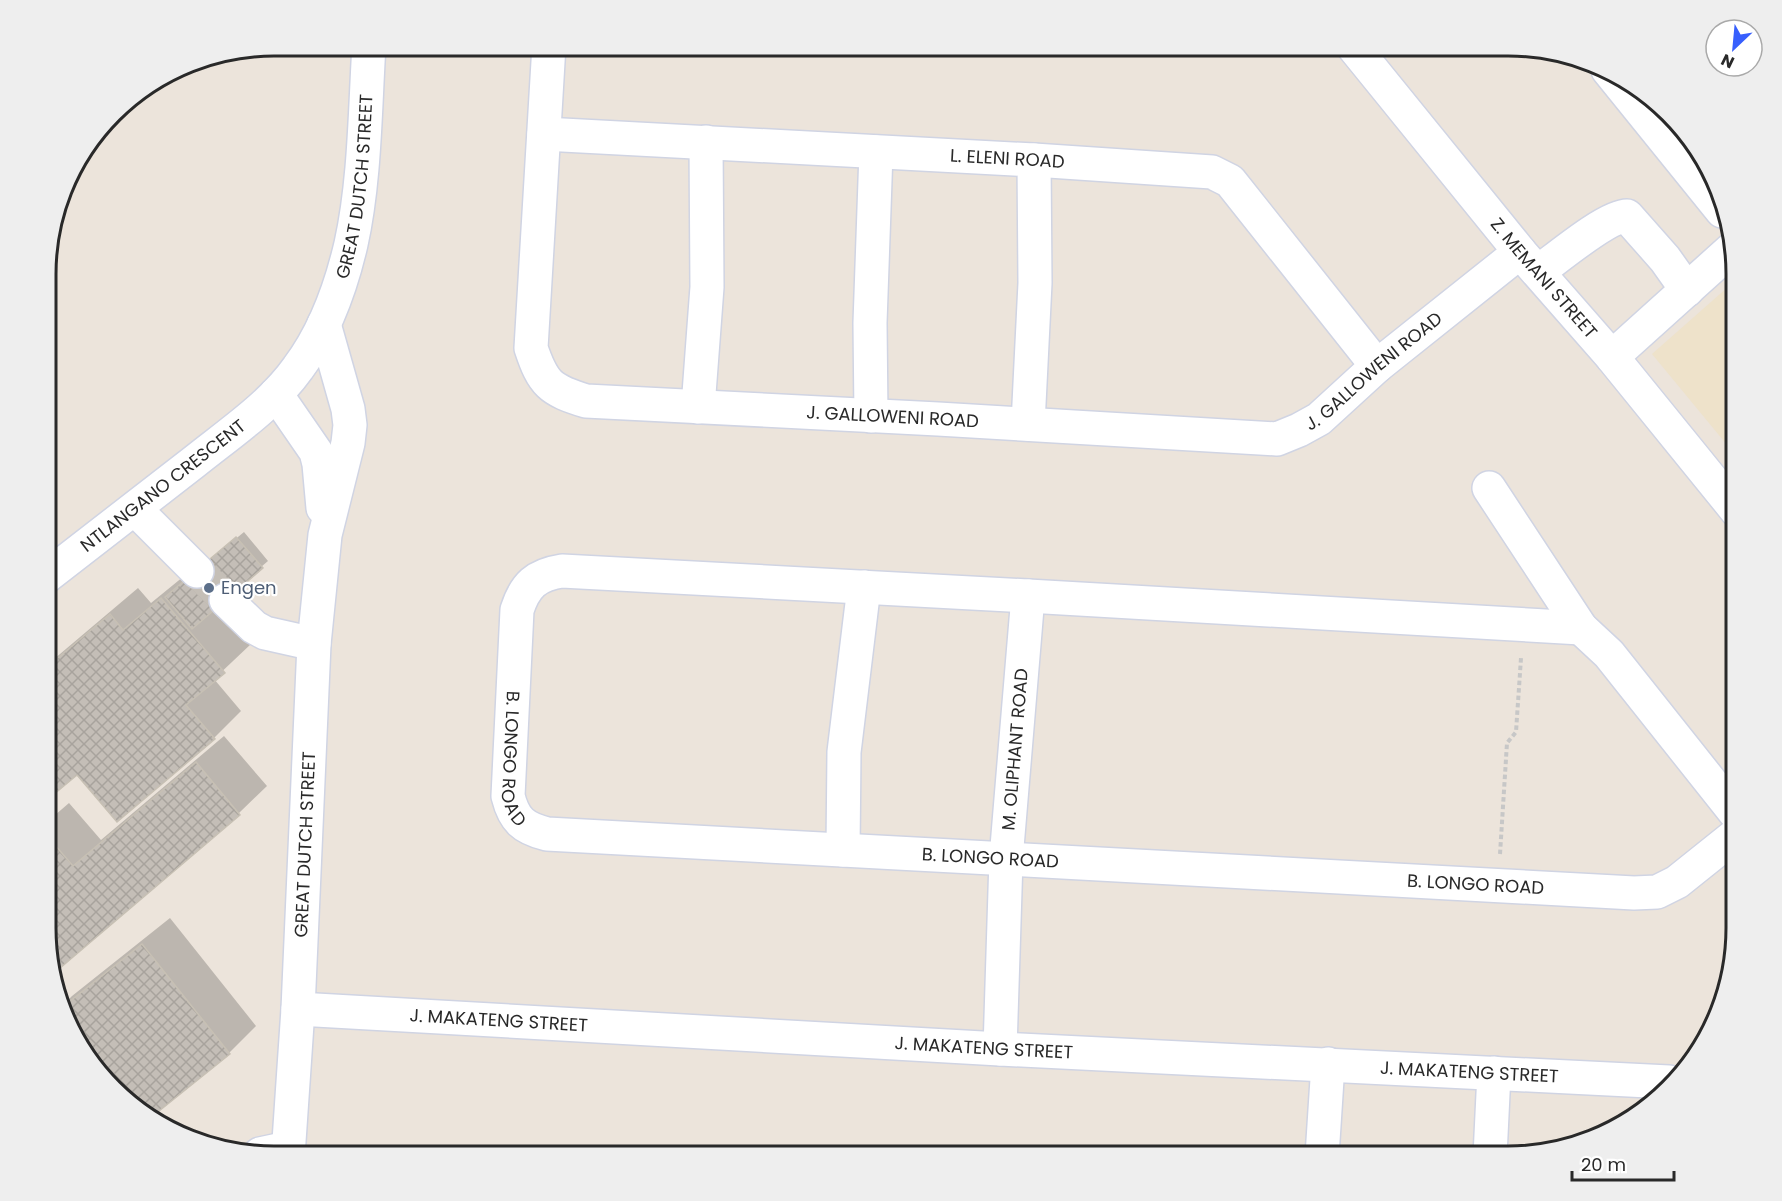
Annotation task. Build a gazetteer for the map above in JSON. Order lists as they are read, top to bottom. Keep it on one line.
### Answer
{"streets":{"street":["L. ELENI ROAD","GREAT DUTCH STREET","Z. MEMANI STREET","J. GALLOWENI ROAD","NTLANGANO CRESCENT","M. OLIPHANT ROAD","B. LONGO ROAD","J. MAKATENG STREET"]},"crossings":[["L. ELENI ROAD","J. GALLOWENI ROAD"],["GREAT DUTCH STREET","NTLANGANO CRESCENT"],["GREAT DUTCH STREET","J. MAKATENG STREET"],["Z. MEMANI STREET","J. GALLOWENI ROAD"],["M. OLIPHANT ROAD","B. LONGO ROAD"],["M. OLIPHANT ROAD","J. MAKATENG STREET"]],"places":["Engen"],"scale_bar":"20 m","north":"bottom left"}
